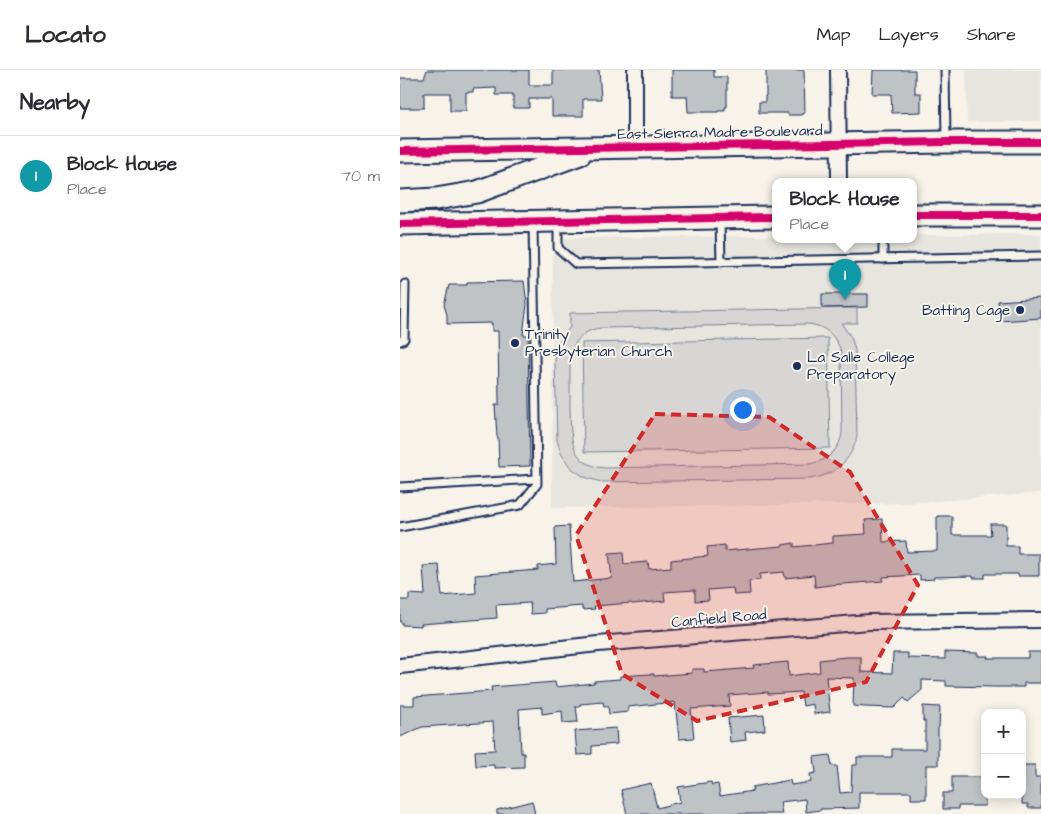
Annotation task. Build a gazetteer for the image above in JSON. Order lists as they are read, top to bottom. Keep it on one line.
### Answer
{"streets":{"main road":["East Sierra Madre Boulevard"],"street":["Canfield Road"]},"places":["Batting Cage","Trinity Presbyterian Church","La Salle College Preparatory"],"page":{"header":"Locato","nav":["Map","Layers","Share"],"heading":"Nearby","list":[{"mark":"1","name":"Block House","note":"Place","value":"70 m"}],"popup":["Block House","Place"],"pins":"1","map_buttons":["+","−"]}}
